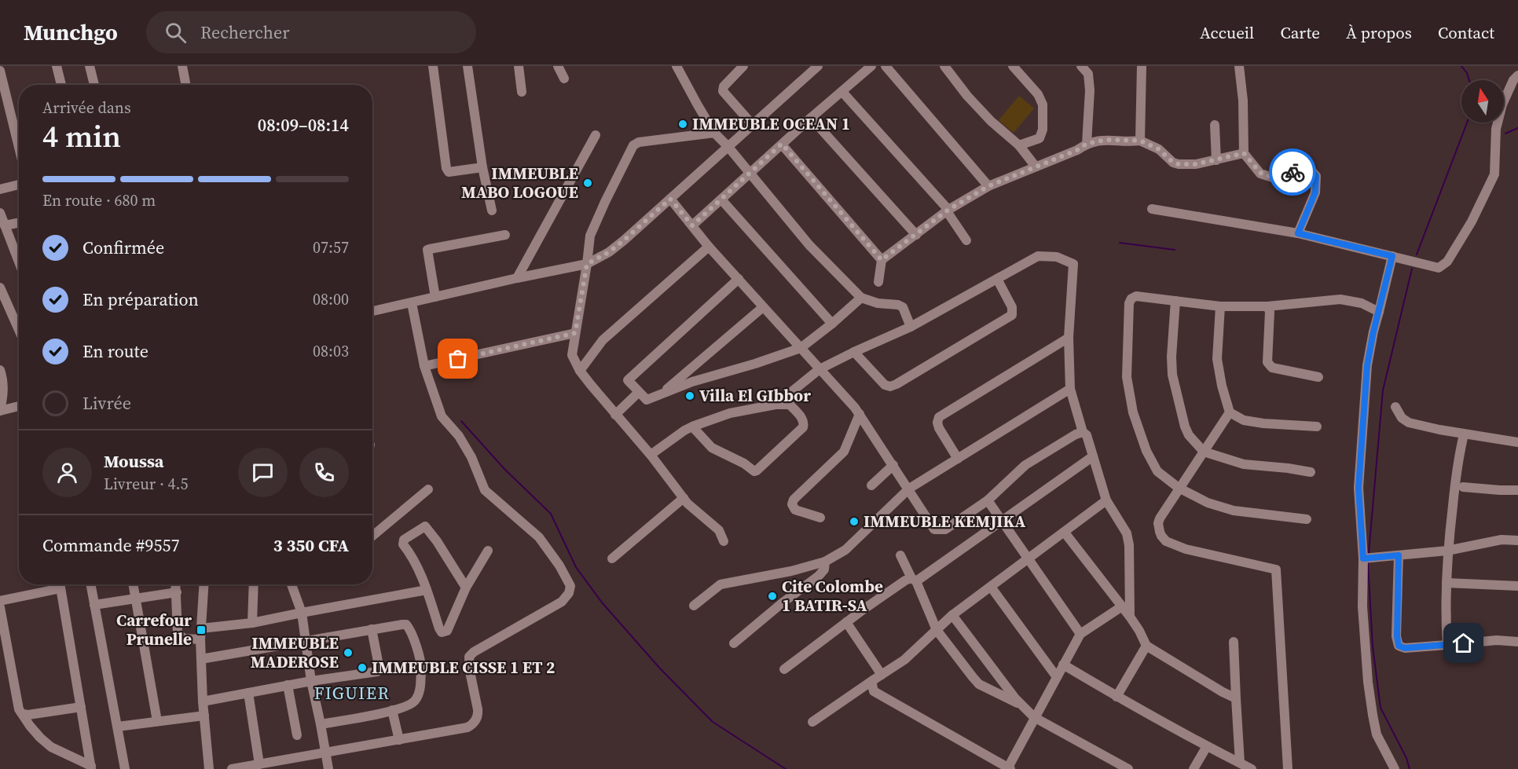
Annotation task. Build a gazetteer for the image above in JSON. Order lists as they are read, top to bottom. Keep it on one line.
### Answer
{"districts":["FIGUIER"],"places":{"other":["IMMEUBLE OCEAN 1","IMMEUBLE MABO LOGOUE","Villa El GIbbor","IMMEUBLE KEMJIKA","Cite Colombe 1 BATIR-SA","IMMEUBLE MADEROSE","IMMEUBLE CISSE 1 ET 2"],"transit":["Carrefour Prunelle"]},"north":"top","page":{"header":"Munchgo","search":"Rechercher","nav":["Accueil","Carte","À propos","Contact"],"heading":["4 min","Arrivée dans","08:09–08:14"],"panel":["Moussa","Livreur · 4.5","Commande #9557","3 350 CFA"],"bar":"En route · 680 m","list":[["Confirmée","07:57"],["En préparation","08:00"],["En route","08:03"],"Livrée"]}}
